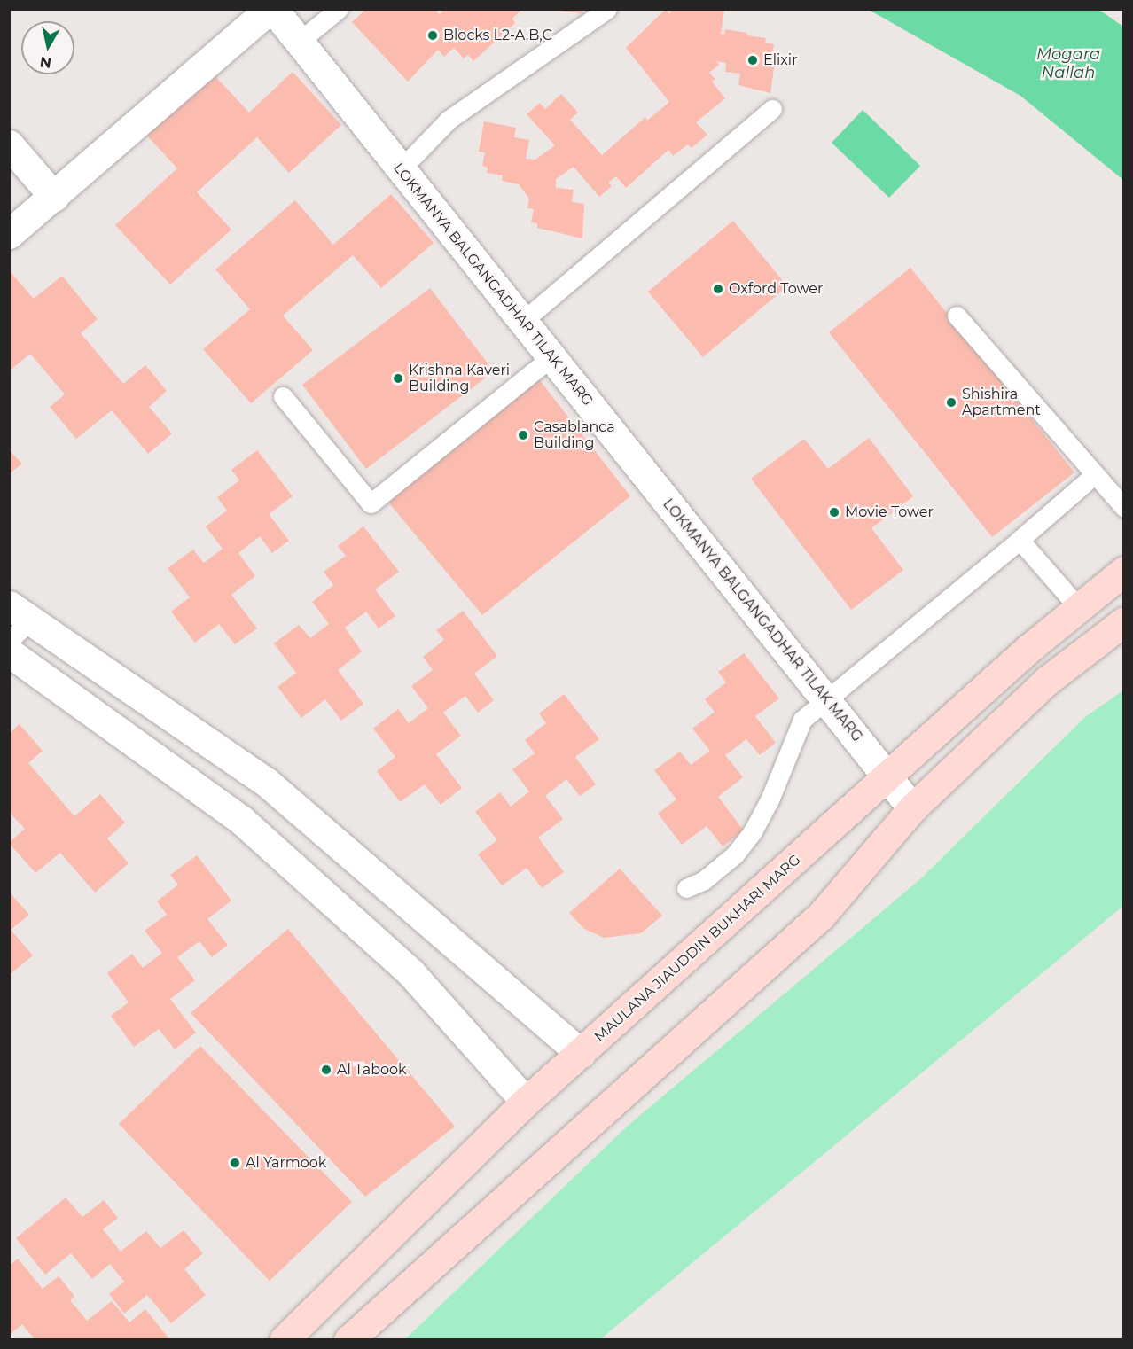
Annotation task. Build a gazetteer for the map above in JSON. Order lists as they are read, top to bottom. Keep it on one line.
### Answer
{"streets":{"street":["LOKMANYA BALGANGADHAR TILAK MARG","MAULANA JIAUDDIN BUKHARI MARG"]},"crossings":[["LOKMANYA BALGANGADHAR TILAK MARG","MAULANA JIAUDDIN BUKHARI MARG"]],"water":["Mogara Nallah"],"places":["Blocks L2-A,B,C","Elixir","Oxford Tower","Krishna Kaveri Building","Shishira Apartment","Casablanca Building","Movie Tower","Al Tabook","Al Yarmook"],"north":"bottom"}
